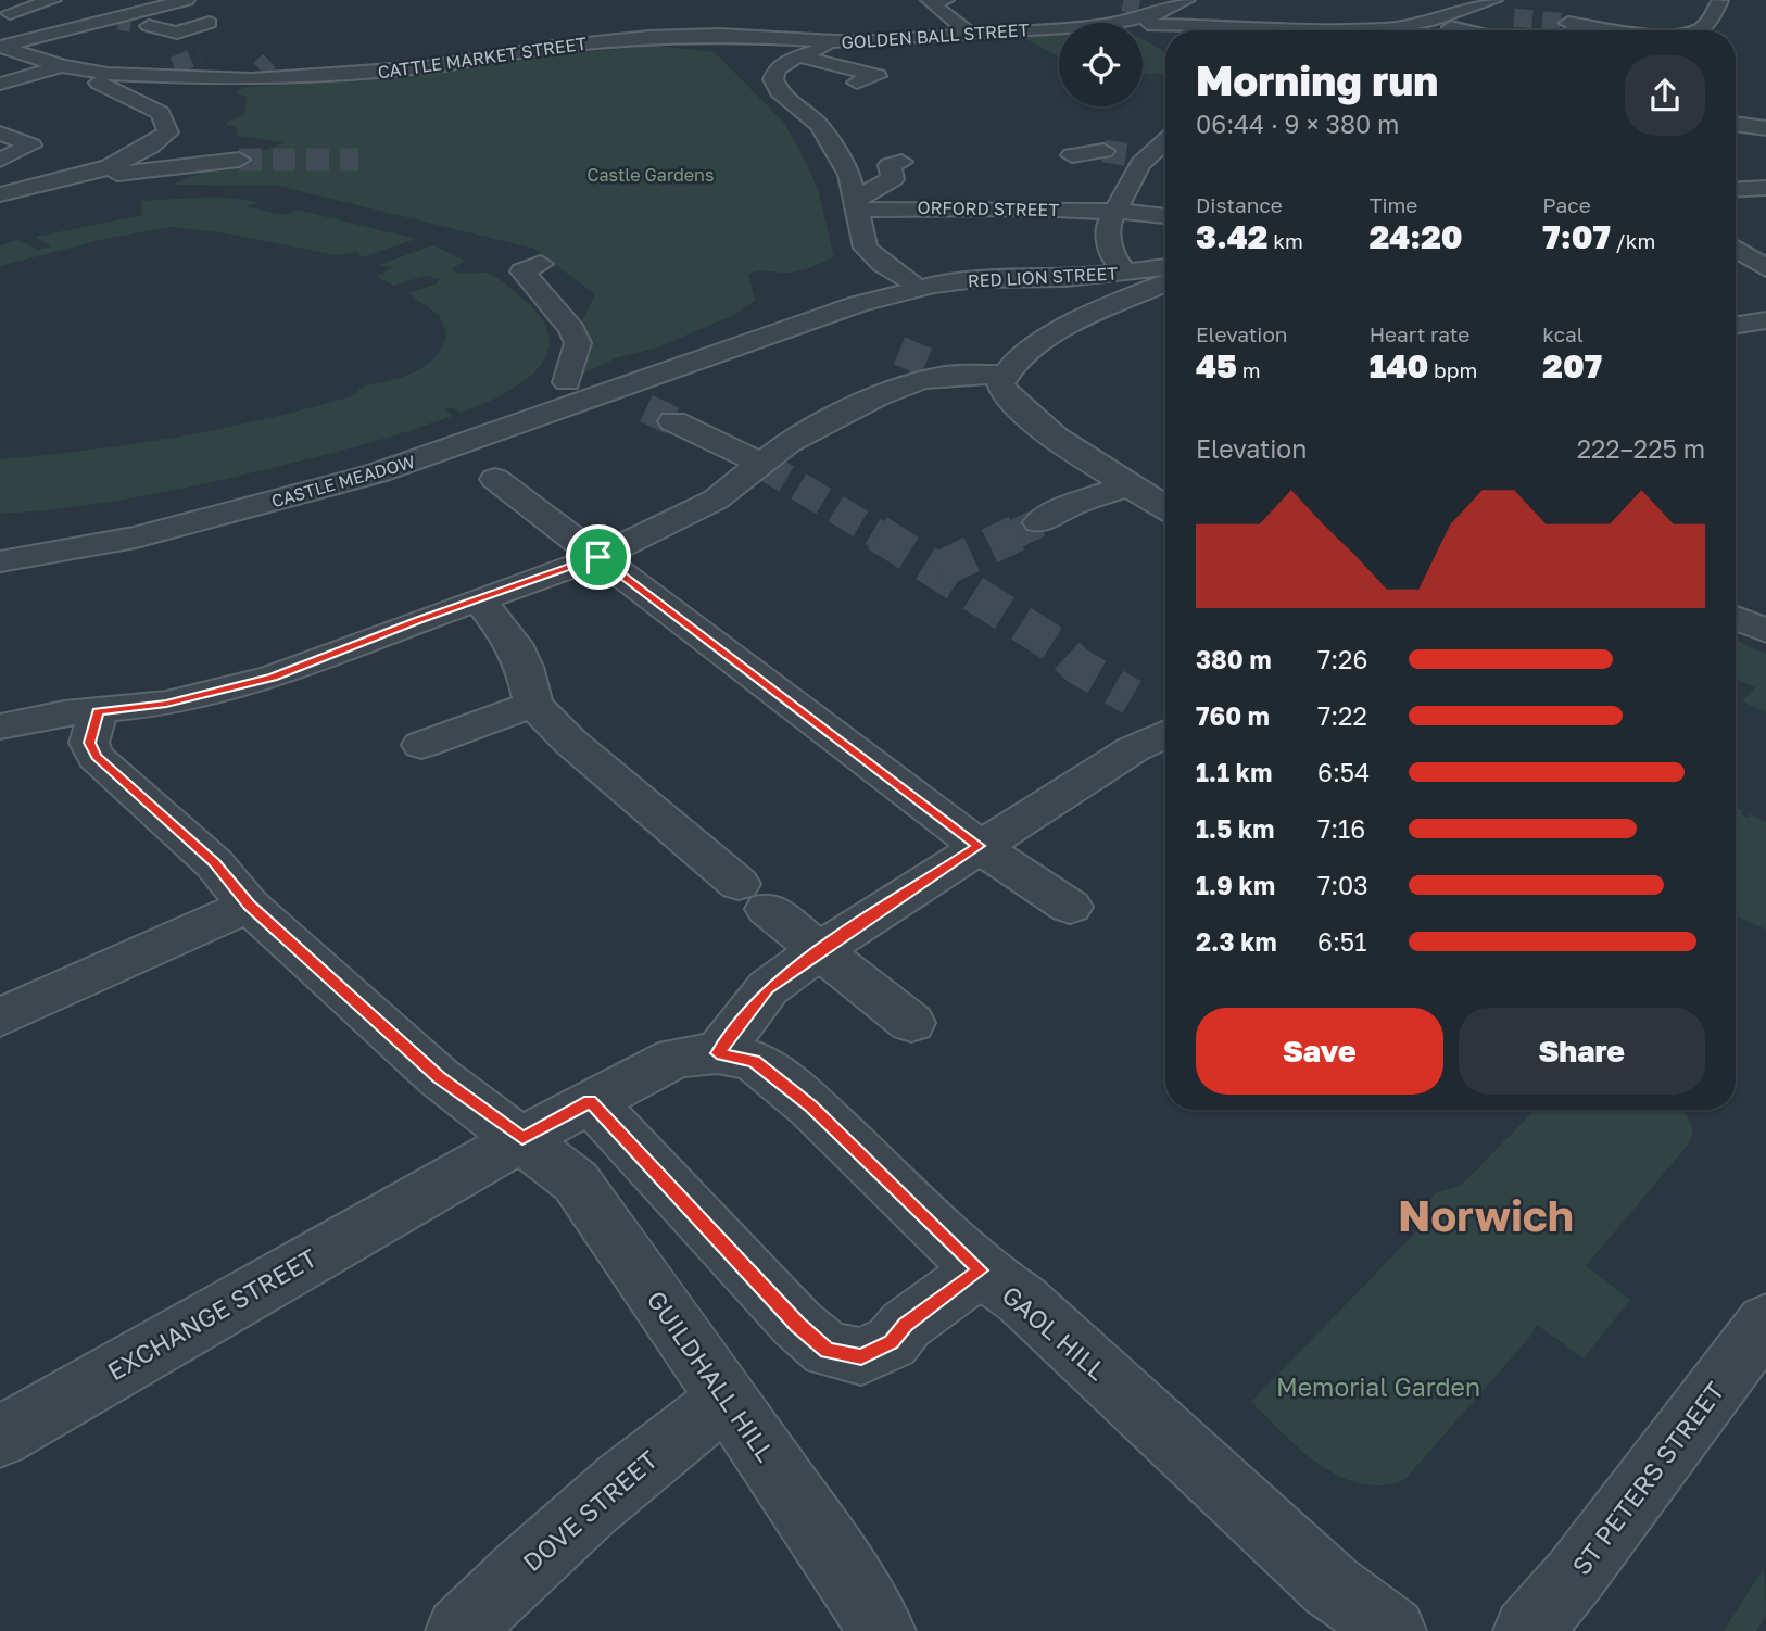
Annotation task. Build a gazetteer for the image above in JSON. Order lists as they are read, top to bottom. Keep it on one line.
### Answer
{"streets":{"street":["GOLDEN BALL STREET","CATTLE MARKET STREET","ORFORD STREET","RED LION STREET","CASTLE MEADOW","EXCHANGE STREET","GAOL HILL","GUILDHALL HILL","ST PETERS STREET","DOVE STREET"]},"crossings":[["GOLDEN BALL STREET","CATTLE MARKET STREET"],["EXCHANGE STREET","GAOL HILL"],["GAOL HILL","GUILDHALL HILL"],["GUILDHALL HILL","DOVE STREET"]],"districts":["Norwich"],"parks":["Castle Gardens","Memorial Garden"],"page":{"heading":["Morning run","06:44 · 9 × 380 m"],"stats":[["Distance","3.42 km"],["Time","24:20"],["Pace","7:07 /km"],["Elevation","45 m"],["Heart rate","140 bpm"],["kcal","207"]],"chart":["Elevation","222–225 m"],"list":[{"name":"380 m","note":"7:26"},{"name":"760 m","note":"7:22"},{"name":"1.1 km","note":"6:54"},{"name":"1.5 km","note":"7:16"},{"name":"1.9 km","note":"7:03"},{"name":"2.3 km","note":"6:51"}],"buttons":["Save","Share"]}}
